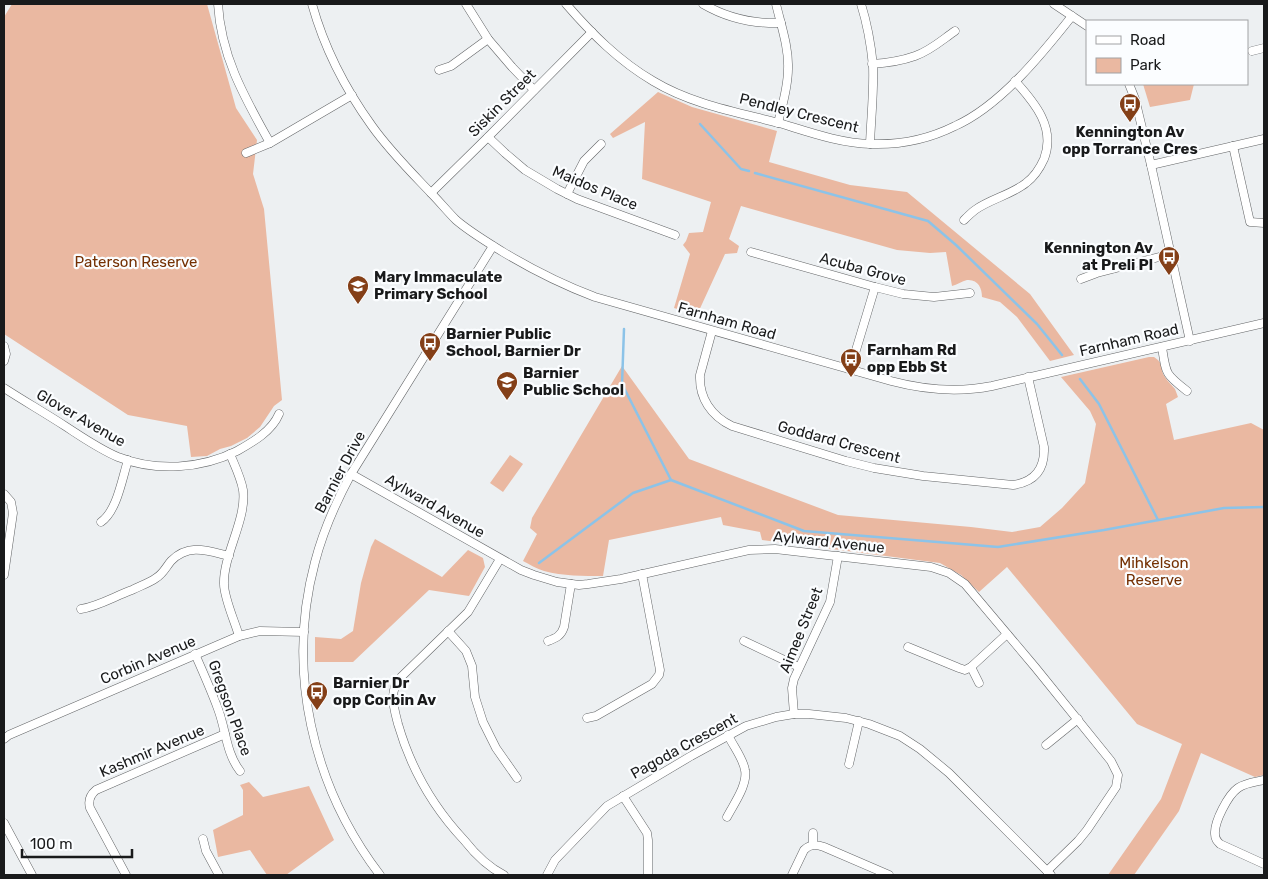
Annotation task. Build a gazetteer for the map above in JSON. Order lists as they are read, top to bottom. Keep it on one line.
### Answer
{"streets":{"street":["Siskin Street","Pendley Crescent","Maidos Place","Acuba Grove","Farnham Road","Glover Avenue","Goddard Crescent","Barnier Drive","Aylward Avenue","Aimee Street","Corbin Avenue","Gregson Place","Pagoda Crescent","Kashmir Avenue"]},"crossings":[["Siskin Street","Pendley Crescent"],["Siskin Street","Maidos Place"],["Siskin Street","Farnham Road"],["Farnham Road","Goddard Crescent"],["Farnham Road","Barnier Drive"],["Barnier Drive","Aylward Avenue"],["Barnier Drive","Corbin Avenue"],["Aylward Avenue","Aimee Street"],["Aylward Avenue","Pagoda Crescent"],["Aimee Street","Pagoda Crescent"],["Corbin Avenue","Gregson Place"],["Gregson Place","Kashmir Avenue"]],"parks":["Paterson Reserve","Mihkelson Reserve"],"places":{"bus stop":["Kennington Av opp Torrance Cres","Kennington Av at Preli Pl","Barnier Public School, Barnier Dr","Farnham Rd opp Ebb St","Barnier Dr opp Corbin Av"],"school or university":["Mary Immaculate Primary School","Barnier Public School"]},"legend":["Road","Park"],"scale_bar":"100 m"}
